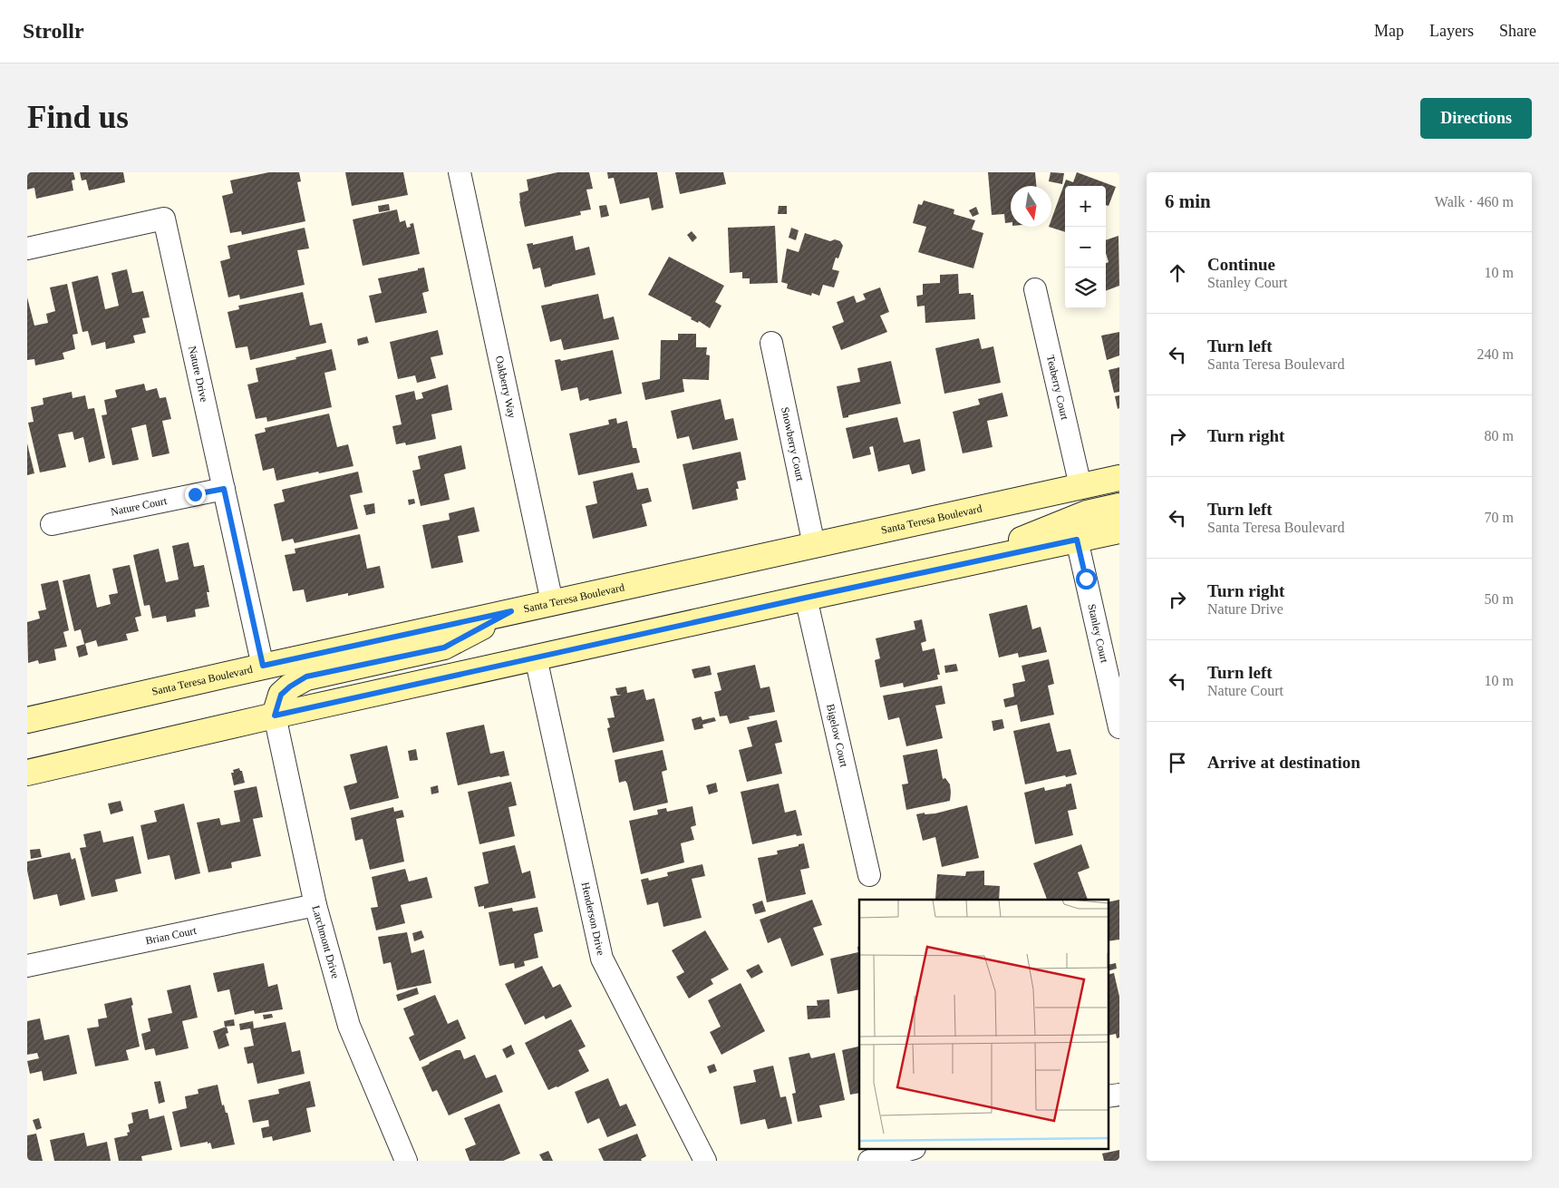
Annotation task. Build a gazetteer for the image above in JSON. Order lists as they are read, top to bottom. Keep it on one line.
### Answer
{"streets":{"main road":["Santa Teresa Boulevard"],"street":["Nature Drive","Oakberry Way","Teaberry Court","Snowberry Court","Nature Court","Stanley Court","Bigelow Court","Henderson Drive","Brian Court","Larchmont Drive"]},"crossings":[["Nature Drive","Nature Court"],["Nature Drive","Santa Teresa Boulevard"],["Oakberry Way","Santa Teresa Boulevard"],["Teaberry Court","Santa Teresa Boulevard"],["Snowberry Court","Santa Teresa Boulevard"],["Brian Court","Larchmont Drive"]],"north":"bottom","page":{"header":"Strollr","nav":["Map","Layers","Share"],"buttons":"Directions","title":"Find us","heading":["6 min","Walk · 460 m"],"map_buttons":["+","−"],"list":[["Continue","Stanley Court","10 m"],["Turn left","Santa Teresa Boulevard","240 m"],["Turn right","80 m"],["Turn left","Santa Teresa Boulevard","70 m"],["Turn right","Nature Drive","50 m"],["Turn left","Nature Court","10 m"],"Arrive at destination"]}}
